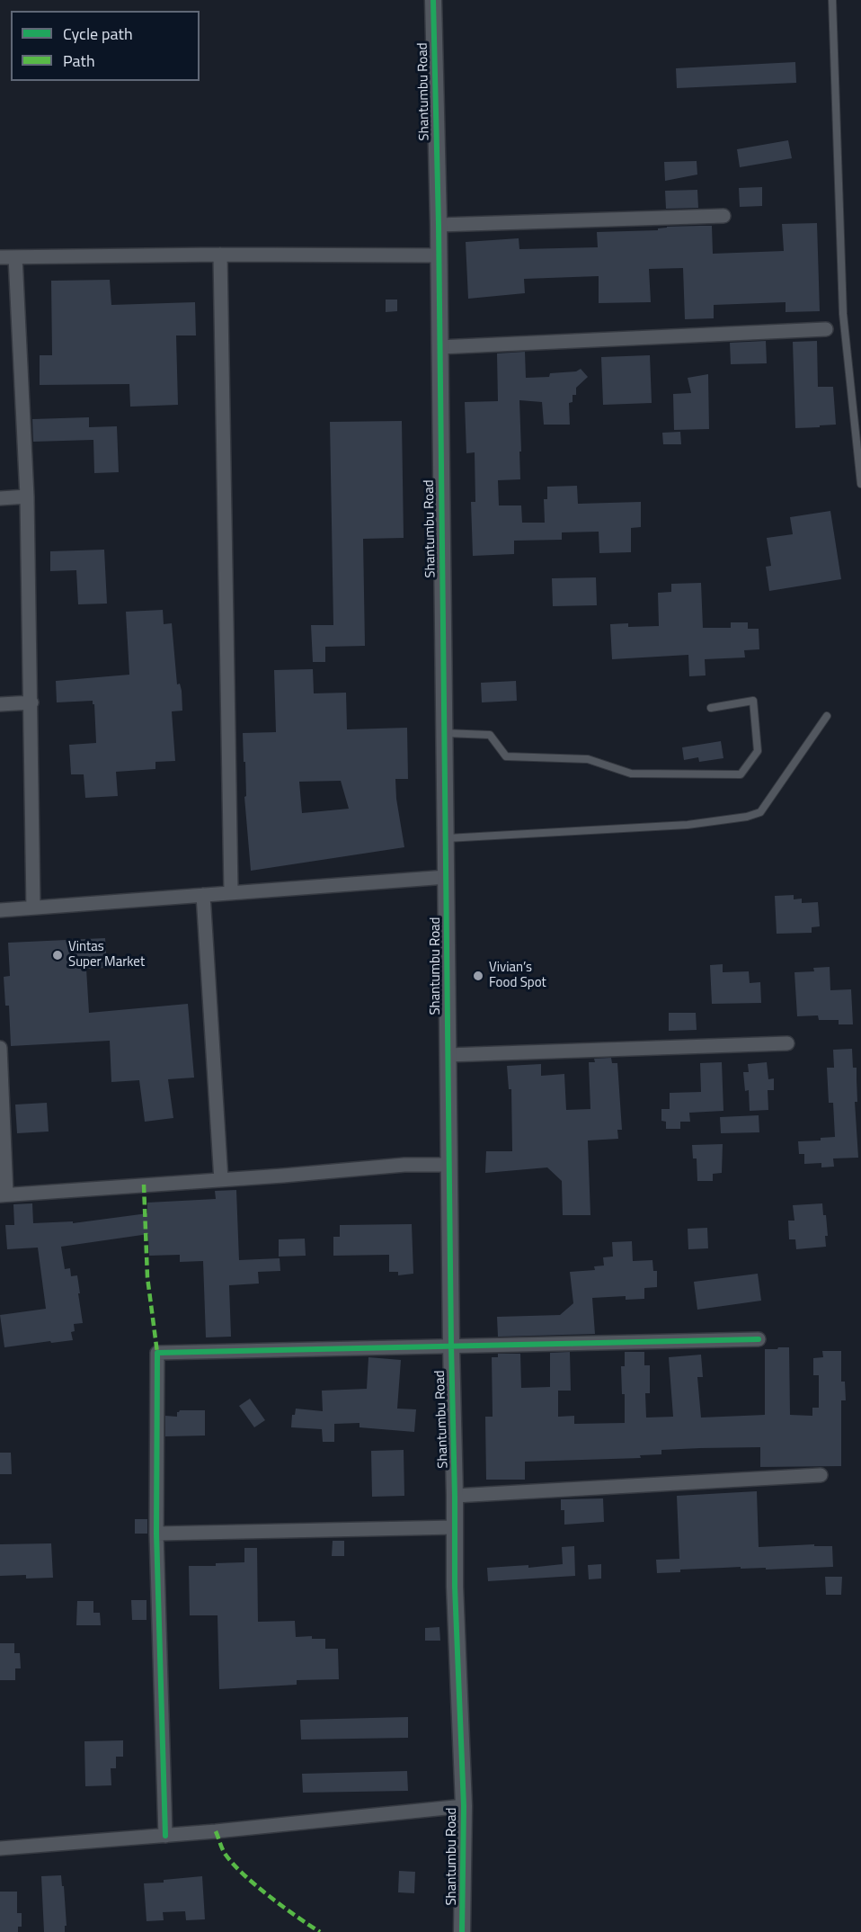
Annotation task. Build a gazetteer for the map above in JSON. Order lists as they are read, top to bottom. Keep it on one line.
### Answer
{"streets":{"street":["Shantumbu Road"]},"places":["Vintas Super Market","Vivian’s Food Spot"],"legend":["Cycle path","Path"]}
